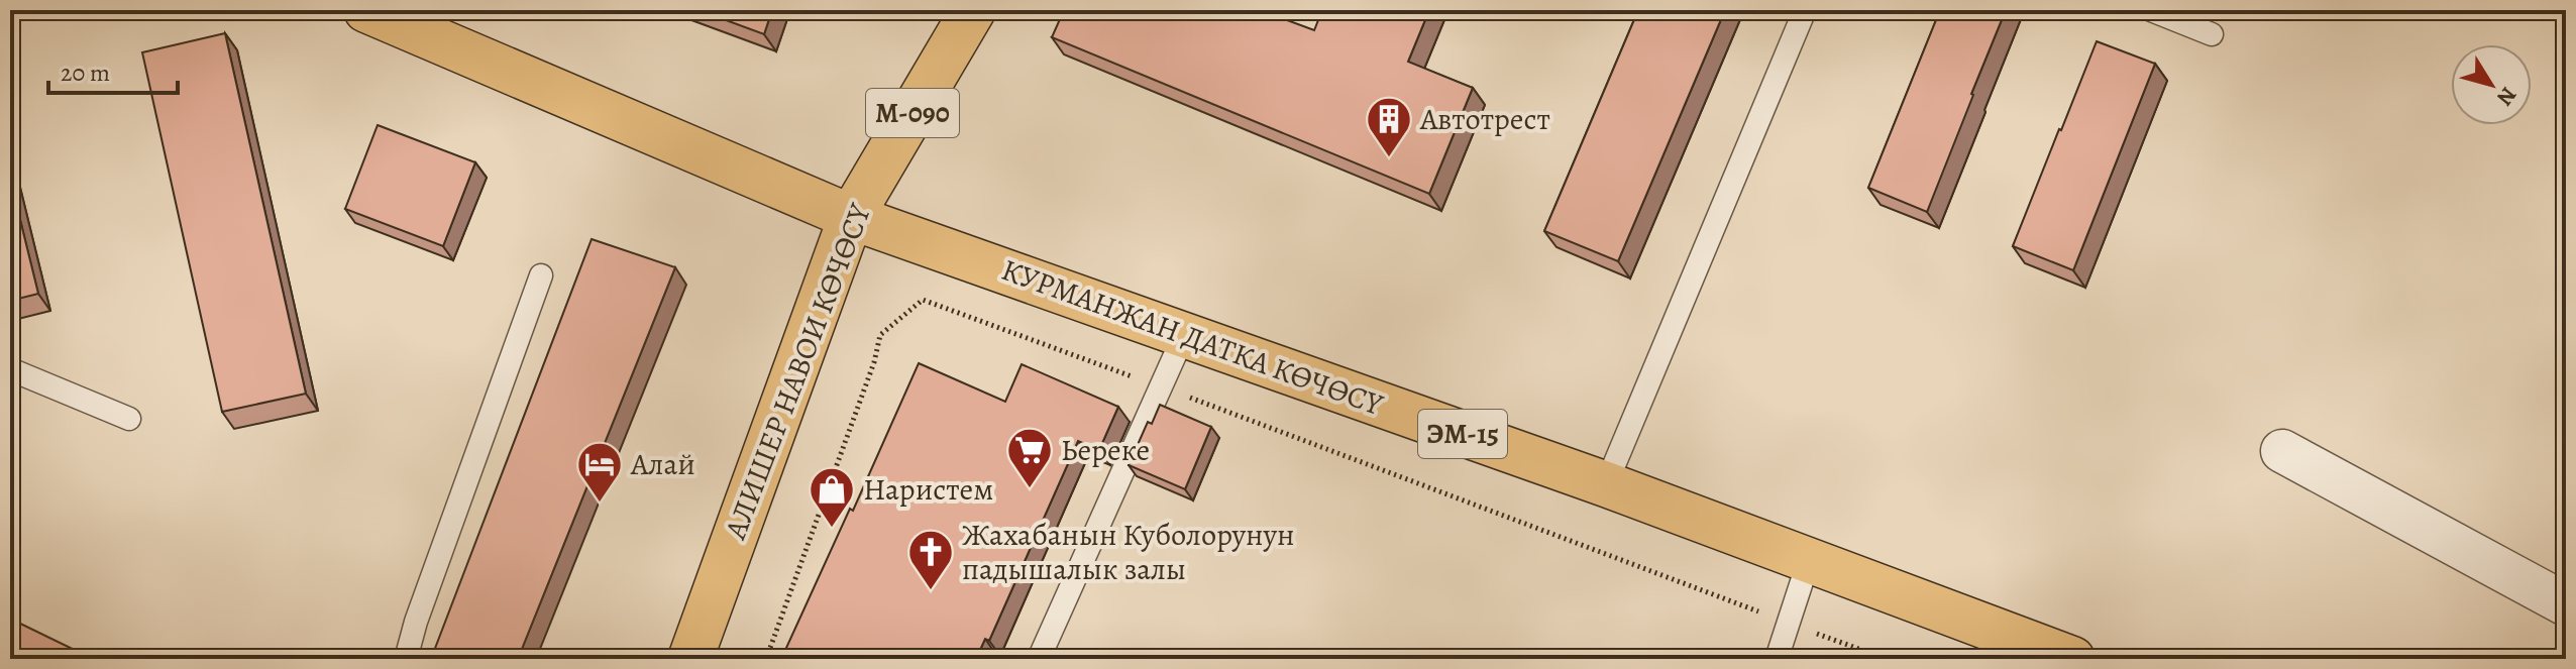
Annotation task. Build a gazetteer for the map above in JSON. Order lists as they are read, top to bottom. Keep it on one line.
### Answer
{"streets":{"main road":["М-090","КУРМАНЖАН ДАТКА КӨЧӨСҮ","АЛИШЕР НАВОИ КӨЧӨСҮ","ЭМ-15"]},"crossings":[["КУРМАНЖАН ДАТКА КӨЧӨСҮ","АЛИШЕР НАВОИ КӨЧӨСҮ"]],"places":{"building":["Автотрест"],"supermarket":["Ьереке"],"hotel":["Алай"],"shop":["Наристем"],"church":["Жахабанын Куболорунун падышалык залы"]},"scale_bar":"20 m","north":"bottom right"}
